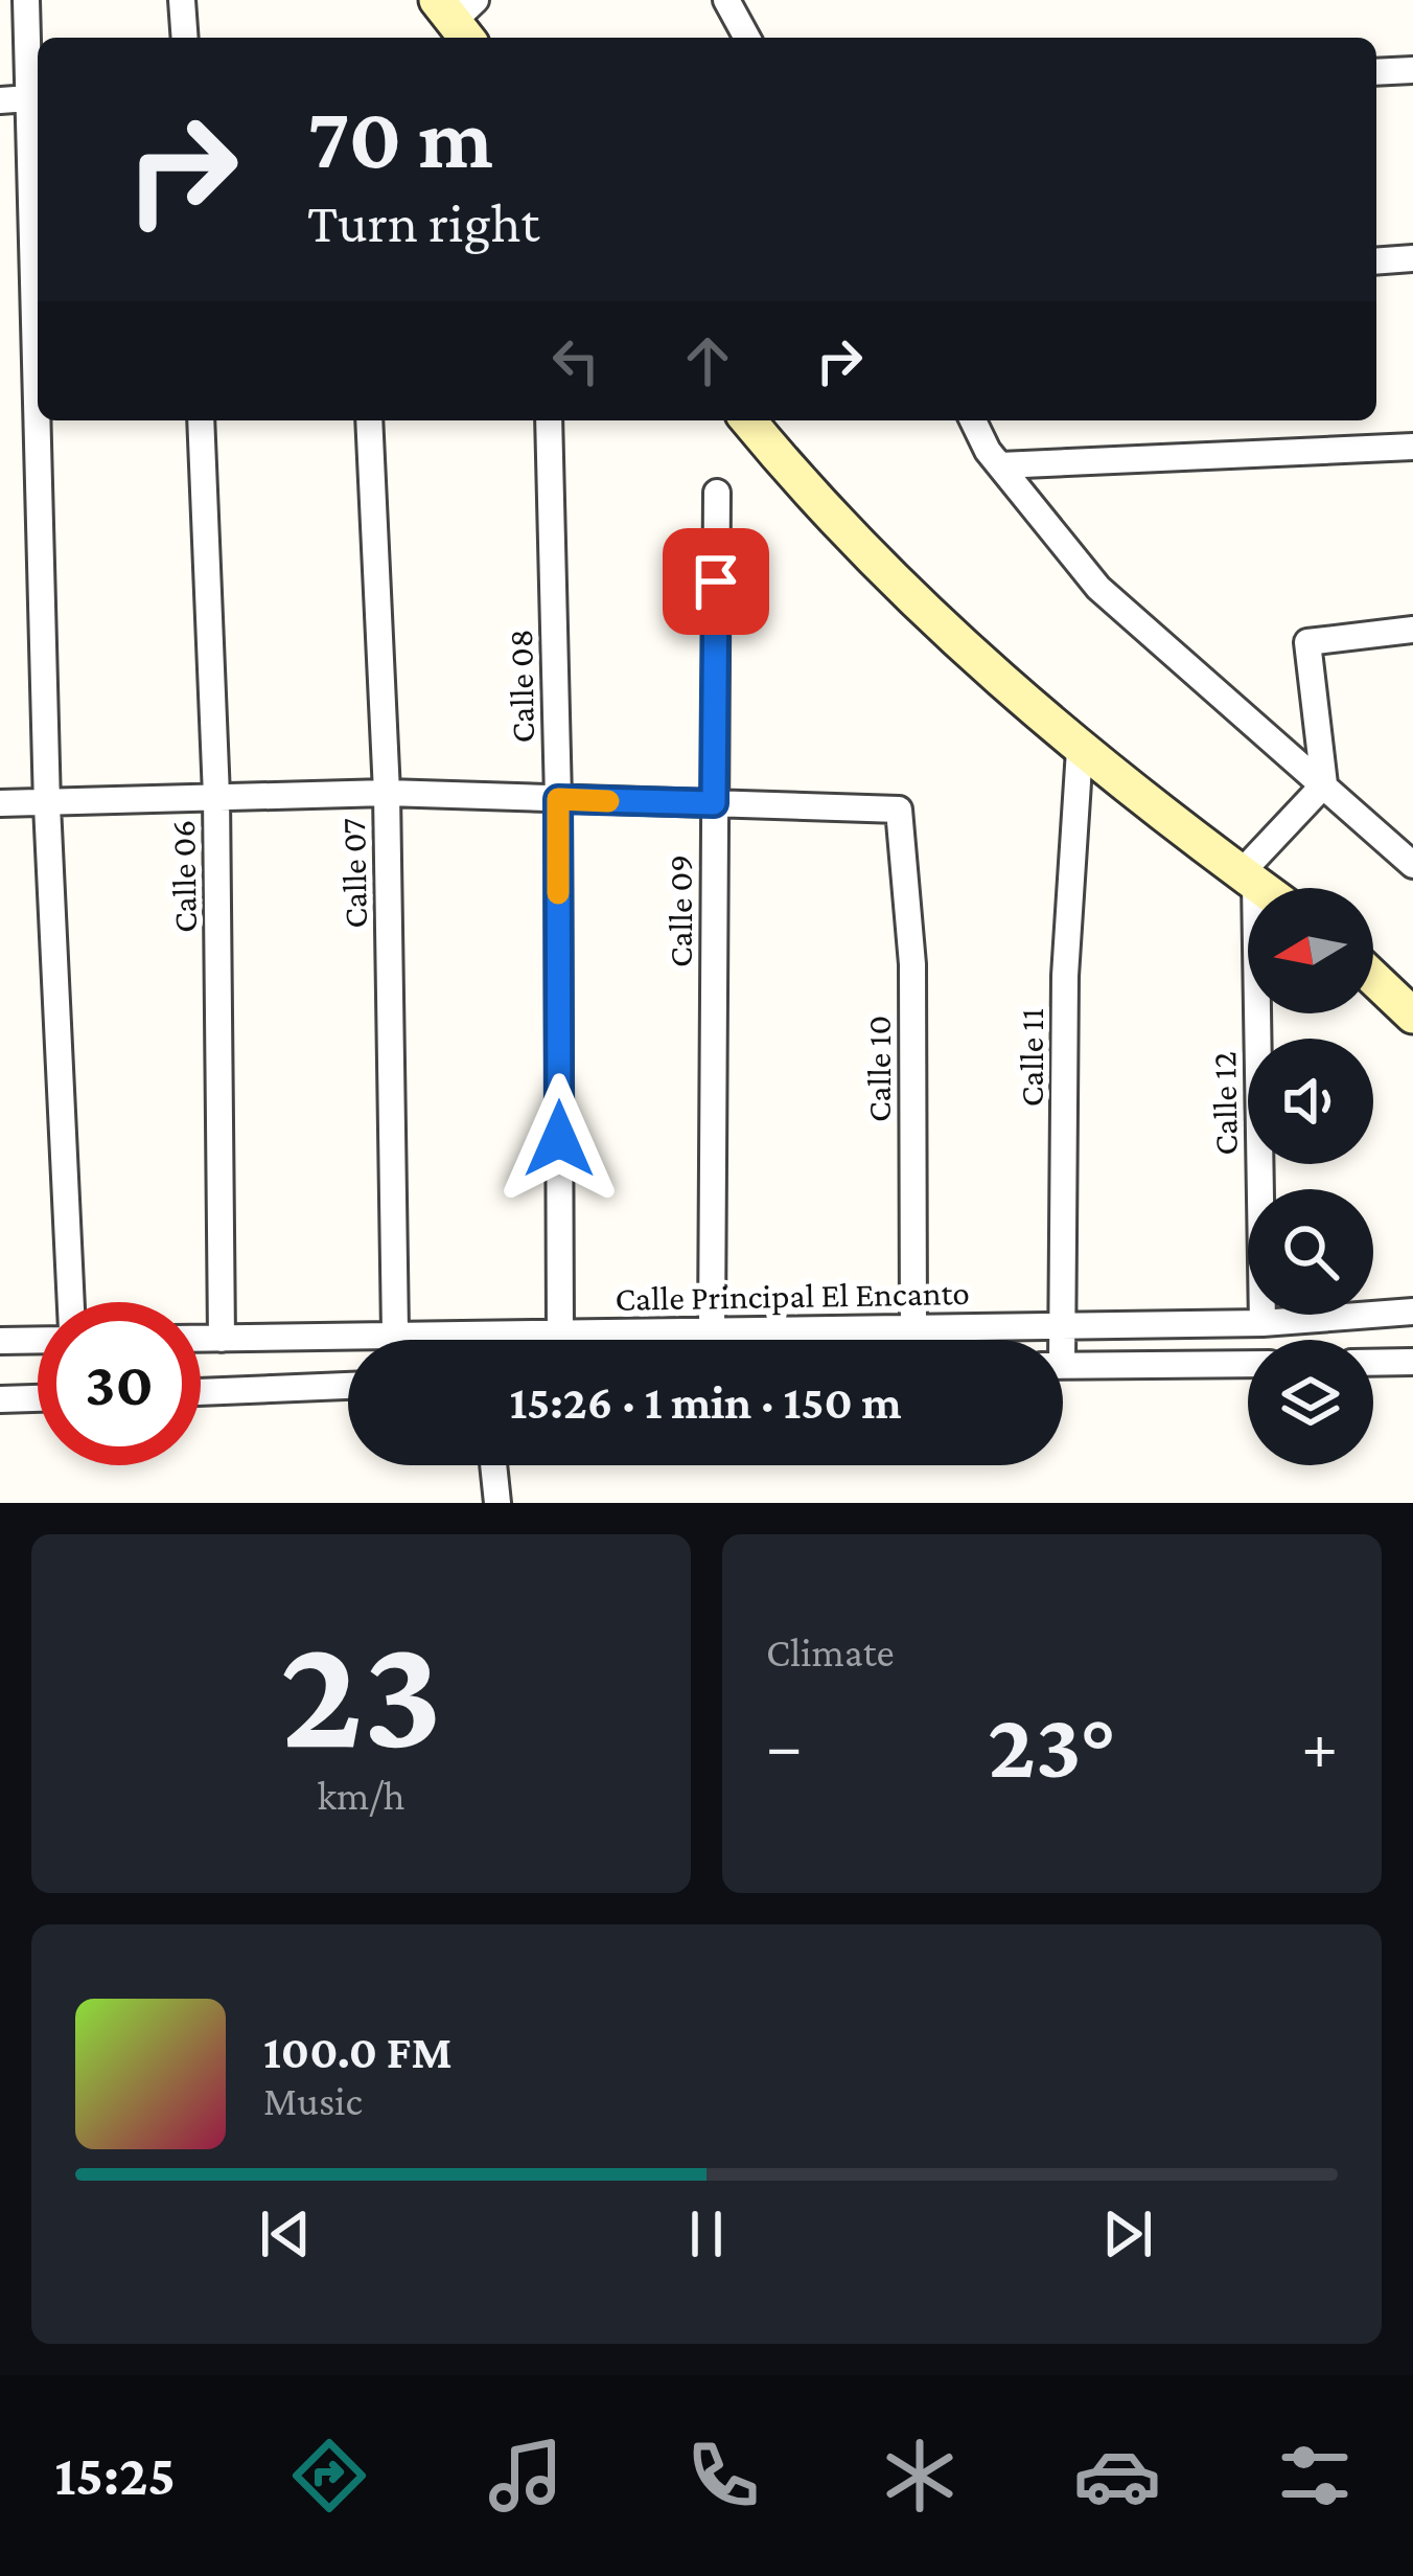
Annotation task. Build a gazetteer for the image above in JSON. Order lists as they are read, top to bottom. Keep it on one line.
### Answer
{"streets":{"street":["Calle 08","Calle 07","Calle 06","Calle 09","Calle 11","Calle 10","Calle 12","Calle Principal El Encanto"]},"crossings":[["Calle 08","Calle Principal El Encanto"],["Calle 07","Calle Principal El Encanto"],["Calle 06","Calle Principal El Encanto"],["Calle 09","Calle 10"],["Calle 09","Calle Principal El Encanto"],["Calle 11","Calle Principal El Encanto"],["Calle 10","Calle Principal El Encanto"],["Calle 12","Calle Principal El Encanto"]],"north":"left","page":{"turn":["70 m","Turn right"],"limit":"30","trip":"15:26 · 1 min · 150 m","tile":[["23","km/h"],"Climate"],"heat":["−","23°","+"],"song":["100.0 FM","Music"],"tabs":"15:25"}}
